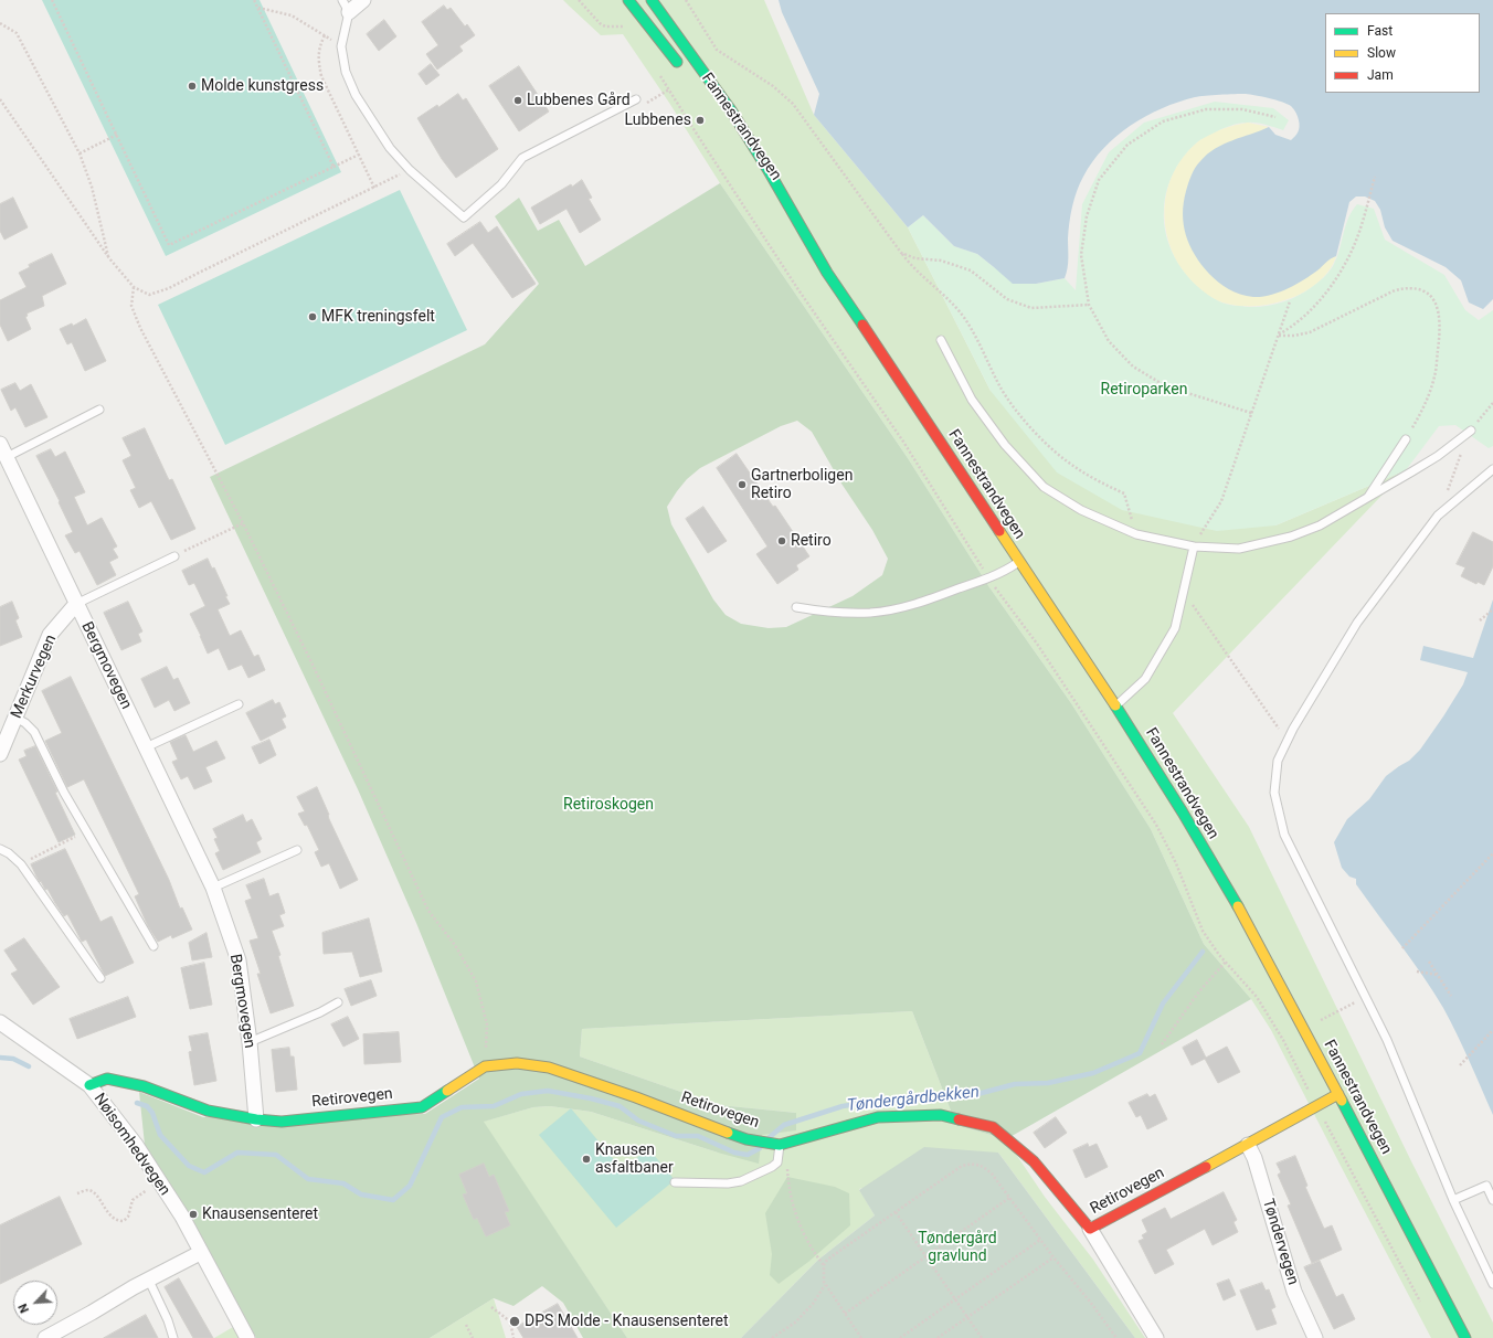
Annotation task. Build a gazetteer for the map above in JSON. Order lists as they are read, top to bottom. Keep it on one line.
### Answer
{"streets":{"main road":["Fannestrandvegen","Retirovegen"],"street":["Bergmovegen","Merkurvegen","Nøisomhedvegen","Tøndervegen"]},"crossings":[["Fannestrandvegen","Retirovegen"],["Bergmovegen","Merkurvegen"],["Bergmovegen","Retirovegen"],["Retirovegen","Nøisomhedvegen"],["Retirovegen","Tøndervegen"]],"water":["Tøndergårdbekken"],"parks":["Retiroparken","Retiroskogen","Tøndergård gravlund"],"places":["Molde kunstgress","Lubbenes Gård","Lubbenes","MFK treningsfelt","Gartnerboligen Retiro","Retiro","Knausen asfaltbaner","Knausensenteret","DPS Molde - Knausensenteret"],"legend":["Fast","Slow","Jam"],"north":"bottom left"}
